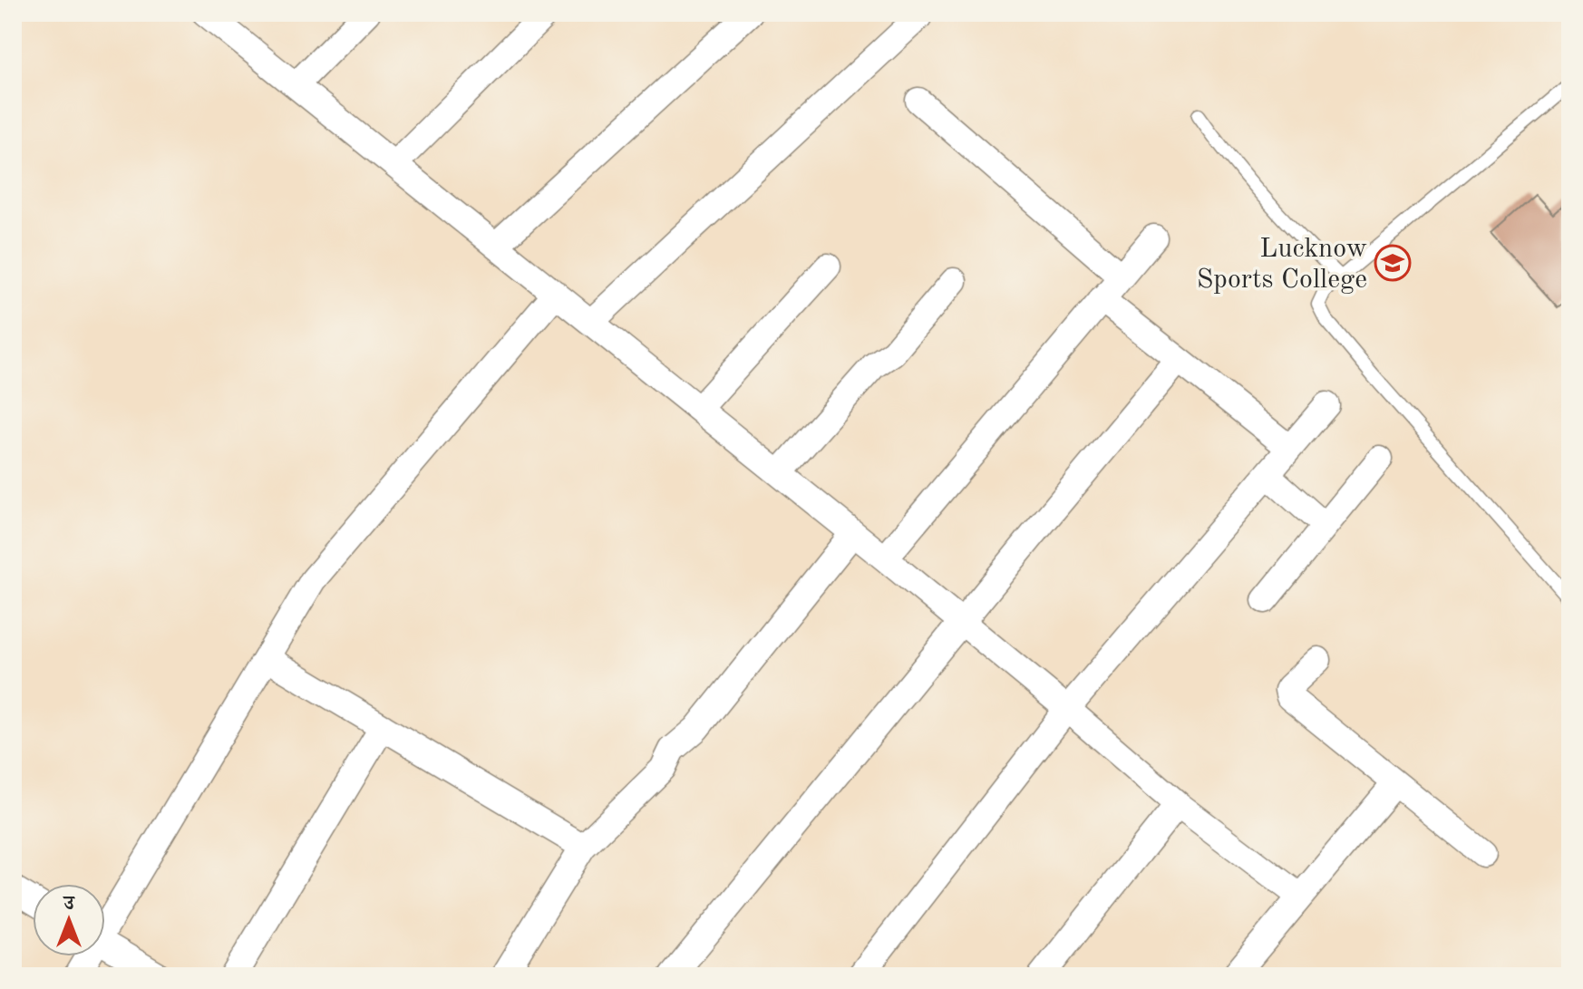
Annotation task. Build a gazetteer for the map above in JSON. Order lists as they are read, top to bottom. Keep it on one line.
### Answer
{"places":{"school or university":["Lucknow Sports College"]},"north":"top"}
